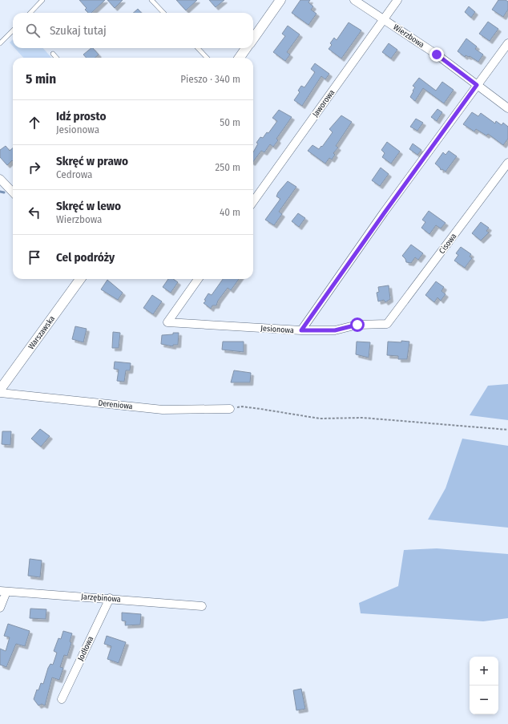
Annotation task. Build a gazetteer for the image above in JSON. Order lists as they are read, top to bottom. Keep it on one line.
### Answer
{"streets":{"street":["Wierzbowa","Jaworowa","Cisowa","Jesionowa","Warszawska","Dereniowa","Jarzębinowa","Jodłowa"]},"crossings":[["Wierzbowa","Jaworowa"],["Cisowa","Jesionowa"],["Jarzębinowa","Jodłowa"]],"page":{"search":"Szukaj tutaj","heading":["5 min","Pieszo · 340 m"],"list":[["Idź prosto","Jesionowa","50 m"],["Skręć w prawo","Cedrowa","250 m"],["Skręć w lewo","Wierzbowa","40 m"],"Cel podróży"],"map_buttons":["+","−"]}}
